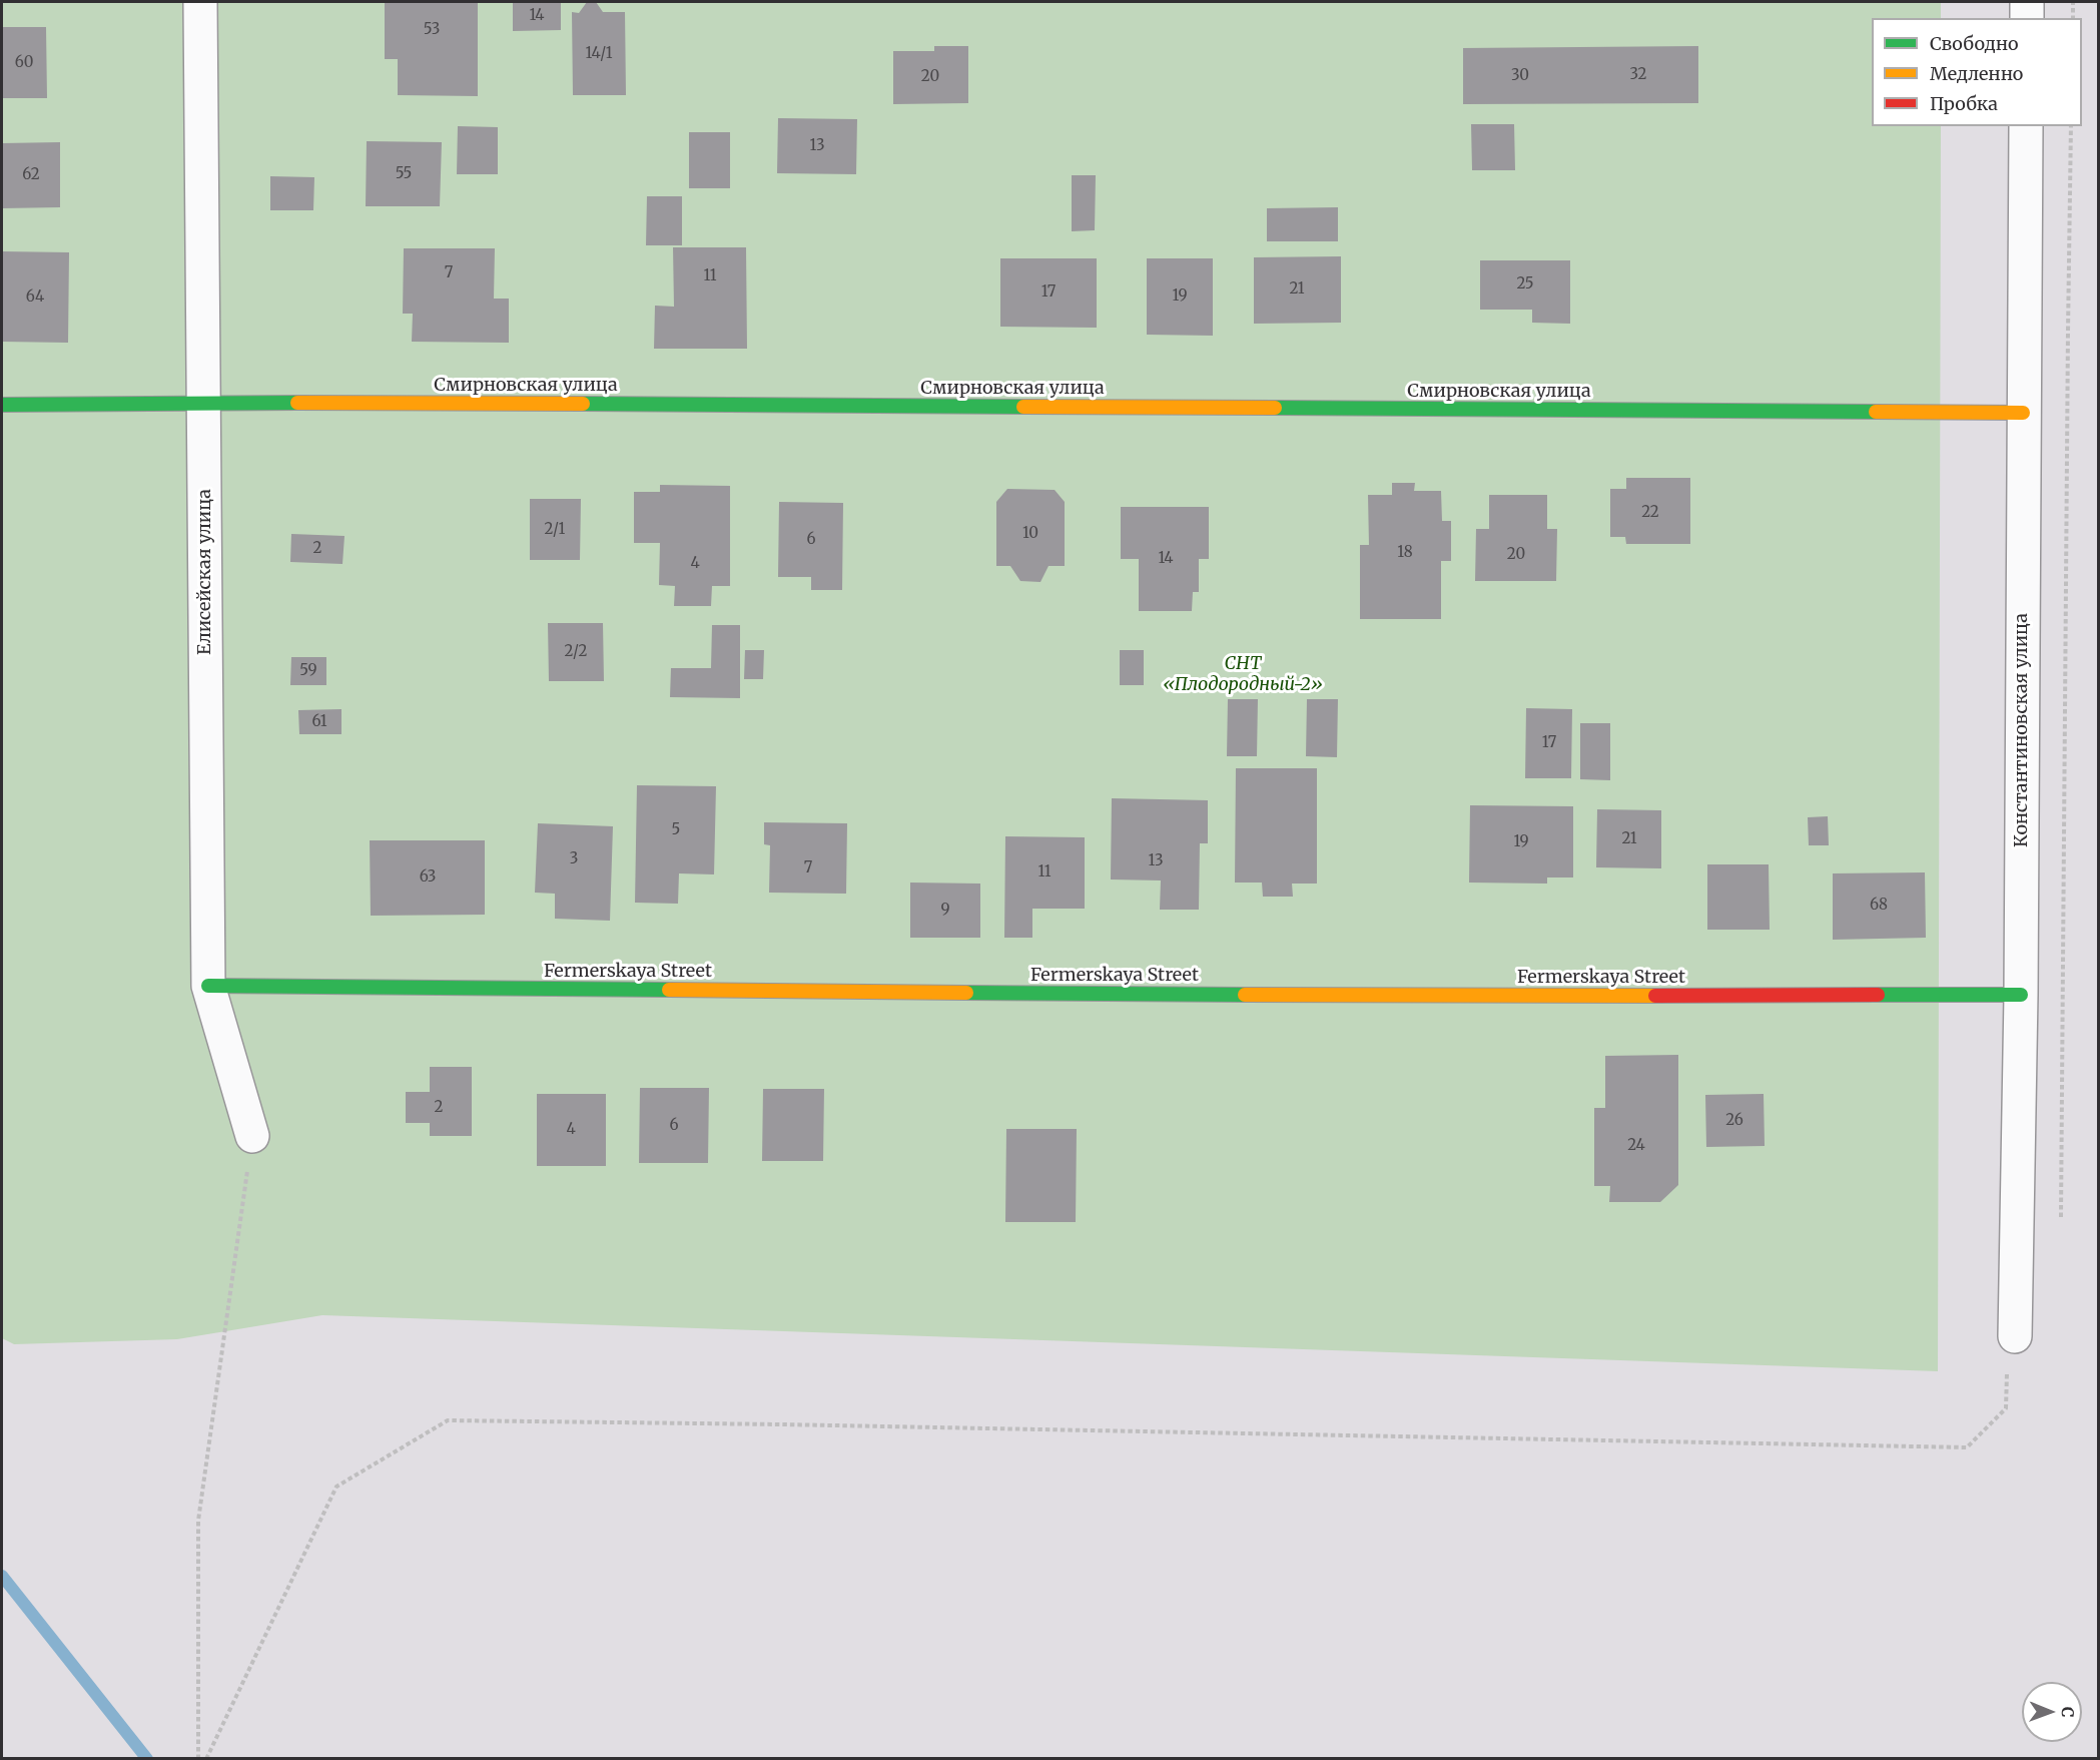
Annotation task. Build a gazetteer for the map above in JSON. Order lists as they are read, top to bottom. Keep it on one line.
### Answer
{"streets":{"street":["Смирновская улица","Елисейская улица","Константиновская улица","Fermerskaya Street"]},"crossings":[["Смирновская улица","Елисейская улица"],["Смирновская улица","Константиновская улица"],["Елисейская улица","Fermerskaya Street"],["Константиновская улица","Fermerskaya Street"]],"parks":["СНТ «Плодородный-2»"],"house_numbers":["14","53","14/1","60","32","30","20","13","55","62","7","11","25","21","17","19","64","22","2/1","10","6","2","18","20","14","4","2/2","59","61","17","5","21","19","3","13","7","11","63","68","9","2","26","6","4","24"],"legend":["Свободно","Медленно","Пробка"],"north":"right"}
